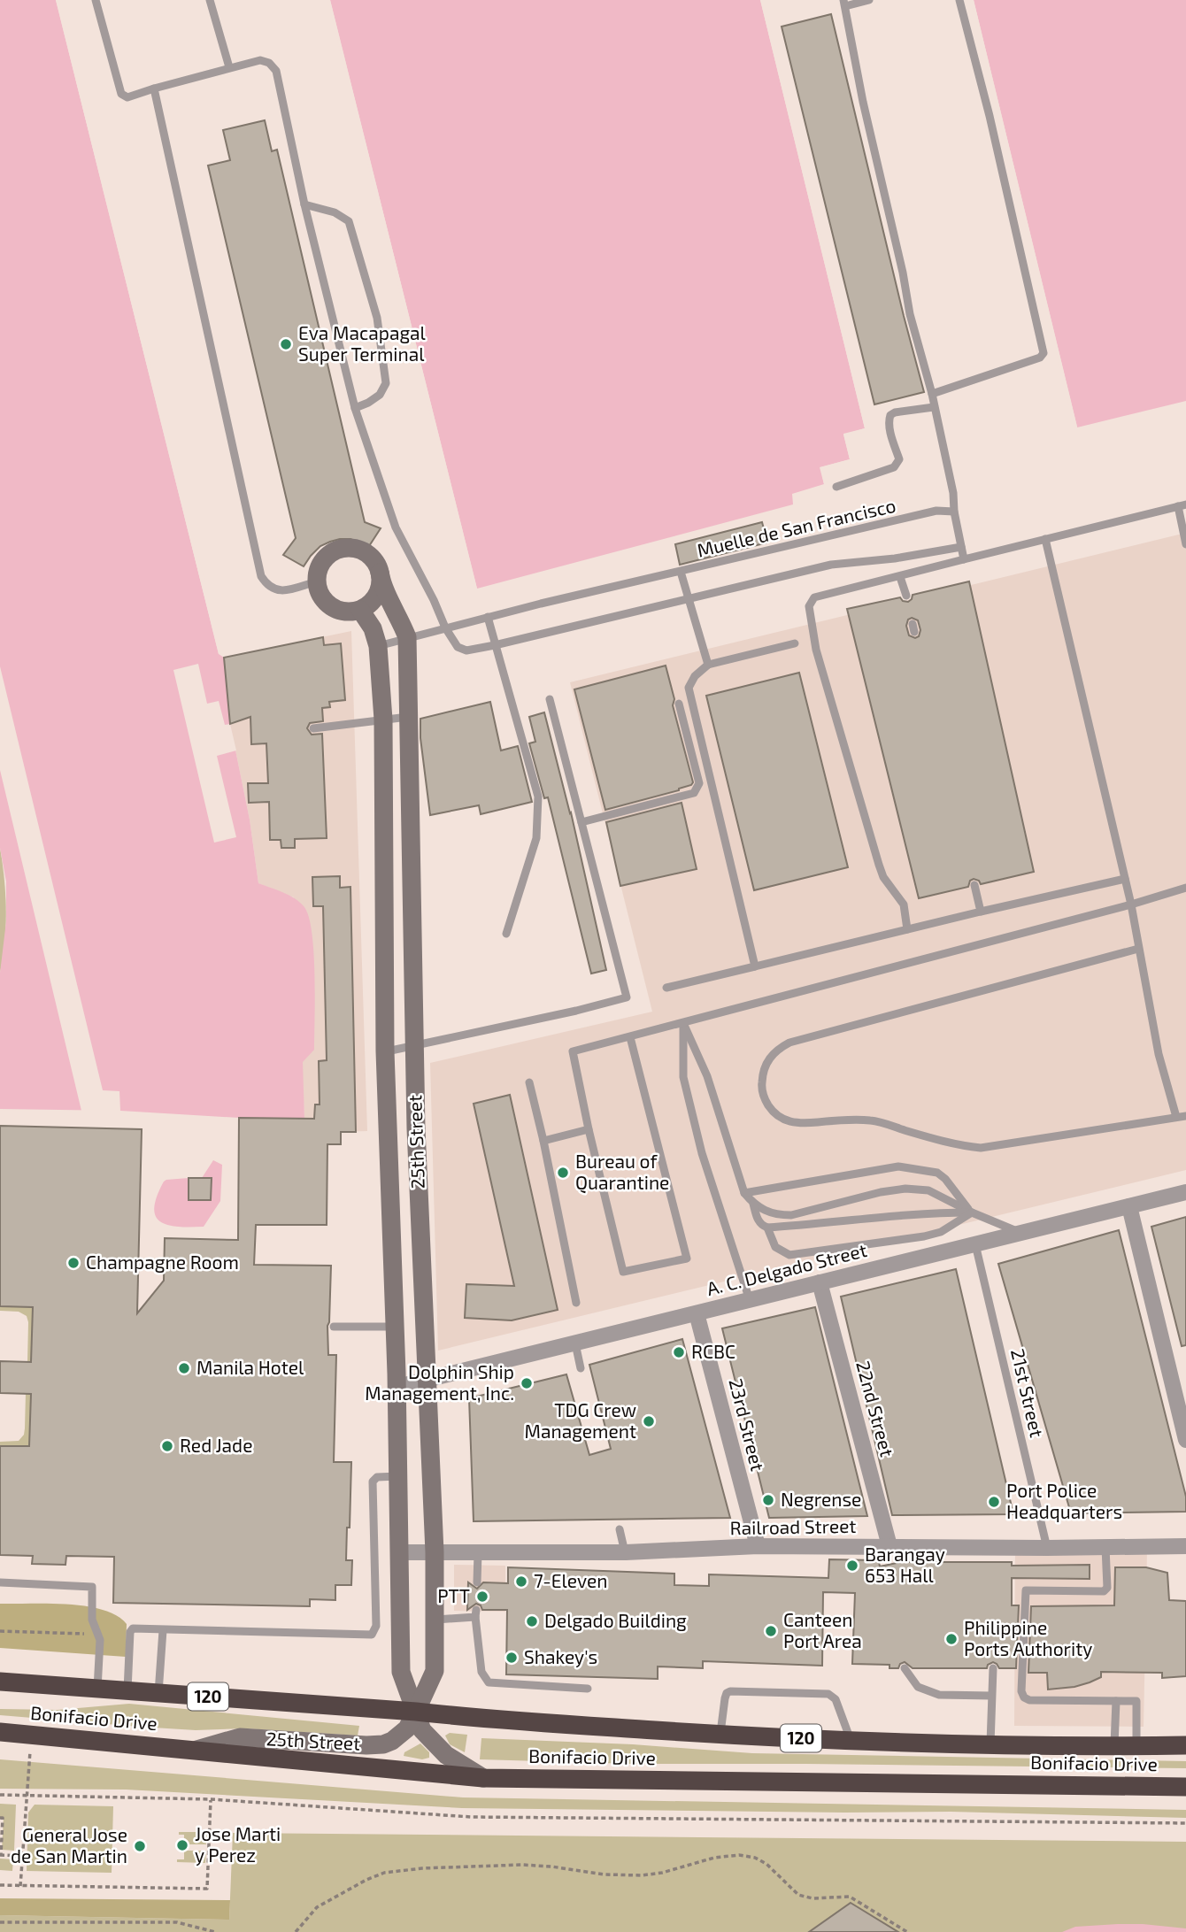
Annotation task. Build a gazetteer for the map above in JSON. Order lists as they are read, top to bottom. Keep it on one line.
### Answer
{"streets":{"highway":["120","Bonifacio Drive"],"street":["25th Street","A. C. Delgado Street","22nd Street","23rd Street","Railroad Street"],"lane":["Muelle de San Francisco","21st Street"]},"crossings":[["Muelle de San Francisco","25th Street"],["25th Street","A. C. Delgado Street"],["25th Street","Railroad Street"],["25th Street","Bonifacio Drive"],["A. C. Delgado Street","21st Street"],["A. C. Delgado Street","22nd Street"],["A. C. Delgado Street","23rd Street"],["21st Street","Railroad Street"],["22nd Street","Railroad Street"],["23rd Street","Railroad Street"]],"places":["Eva Macapagal Super Terminal","Bureau of Quarantine","Champagne Room","RCBC","Manila Hotel","Dolphin Ship Management, Inc.","TDG Crew Management","Red Jade","Negrense","Port Police Headquarters","Barangay 653 Hall","7-Eleven","PTT","Delgado Building","Canteen Port Area","Philippine Ports Authority","Shakey's","Jose Marti y Perez","General Jose de San Martin"]}
